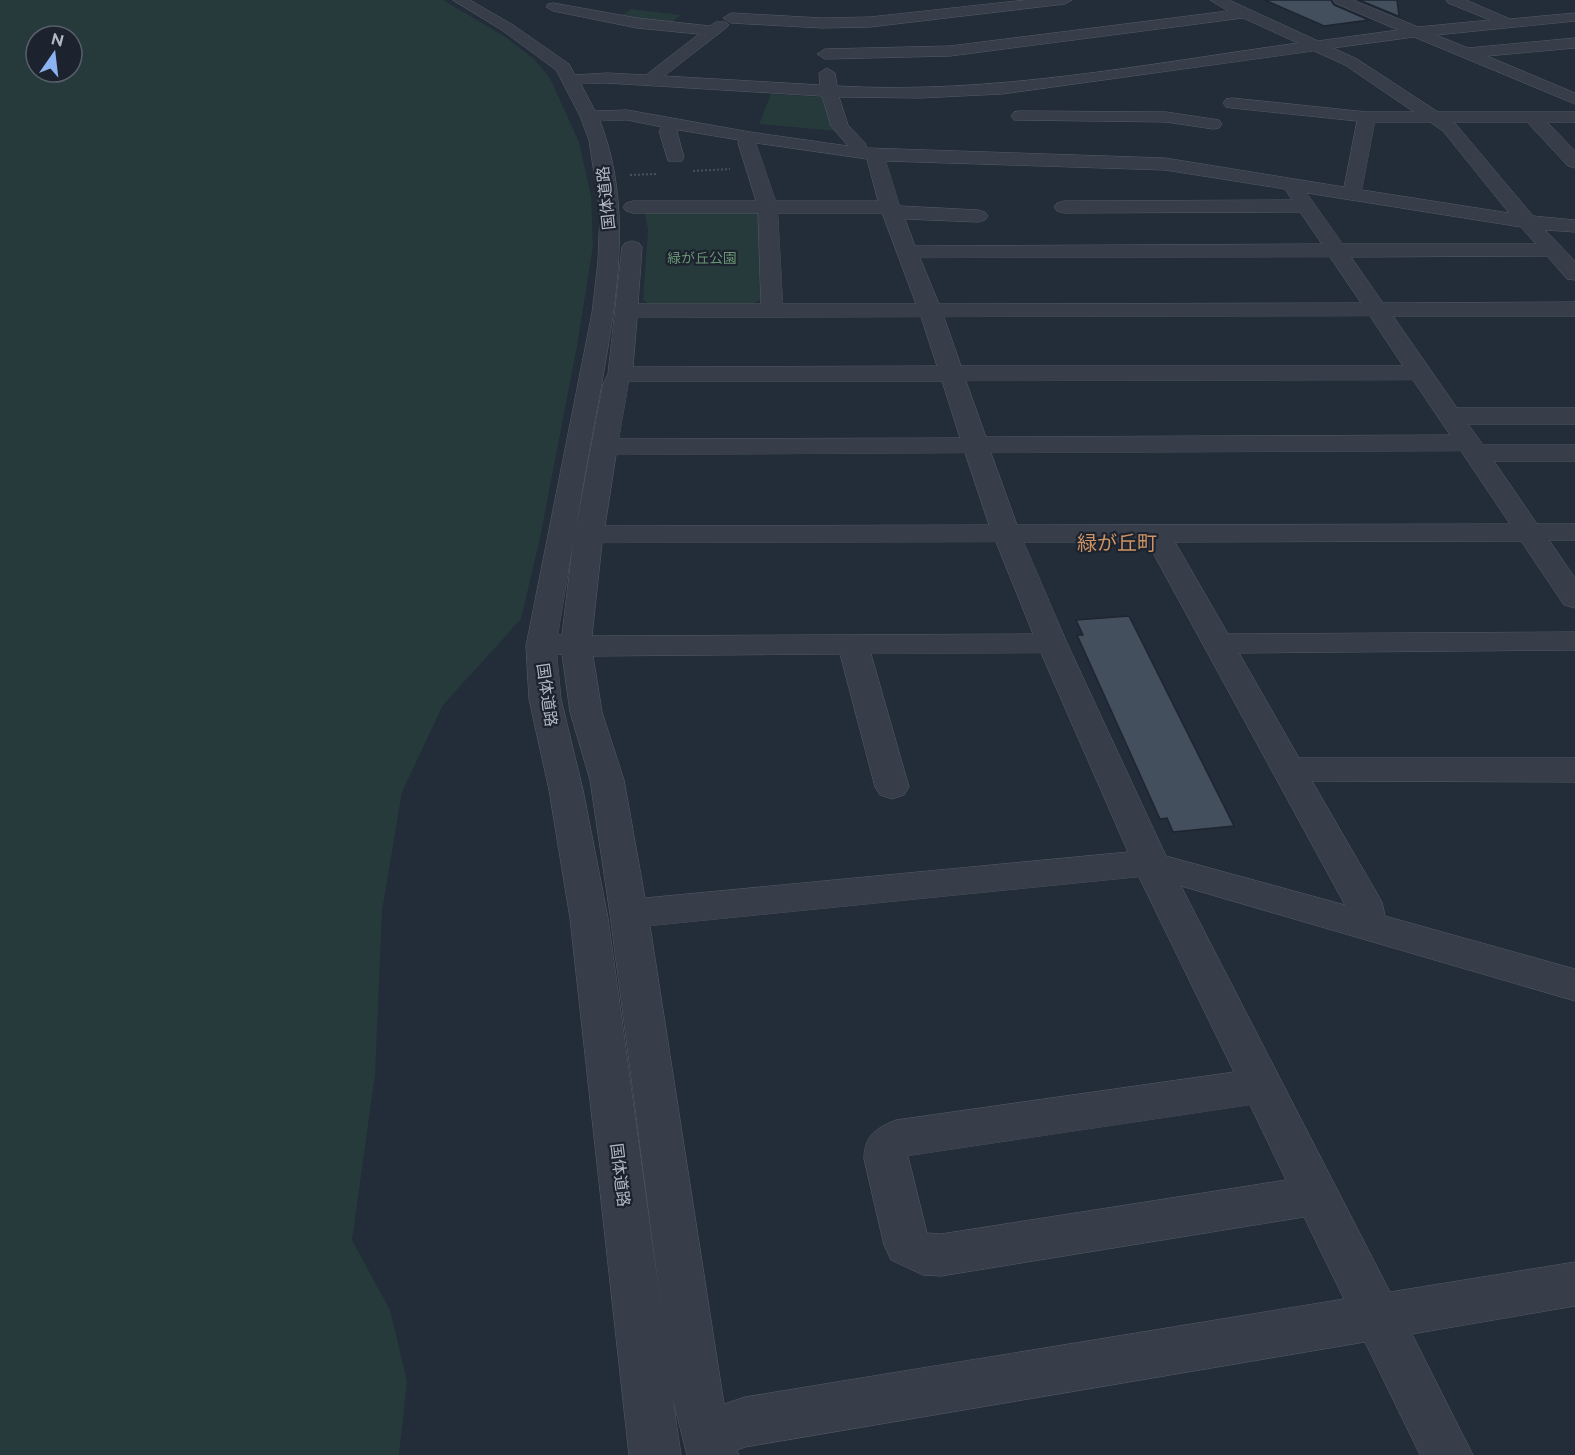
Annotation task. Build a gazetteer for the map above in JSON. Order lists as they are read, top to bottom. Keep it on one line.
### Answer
{"streets":{"street":["国体道路"]},"districts":["緑が丘町"],"parks":["緑が丘公園"],"north":"top"}
